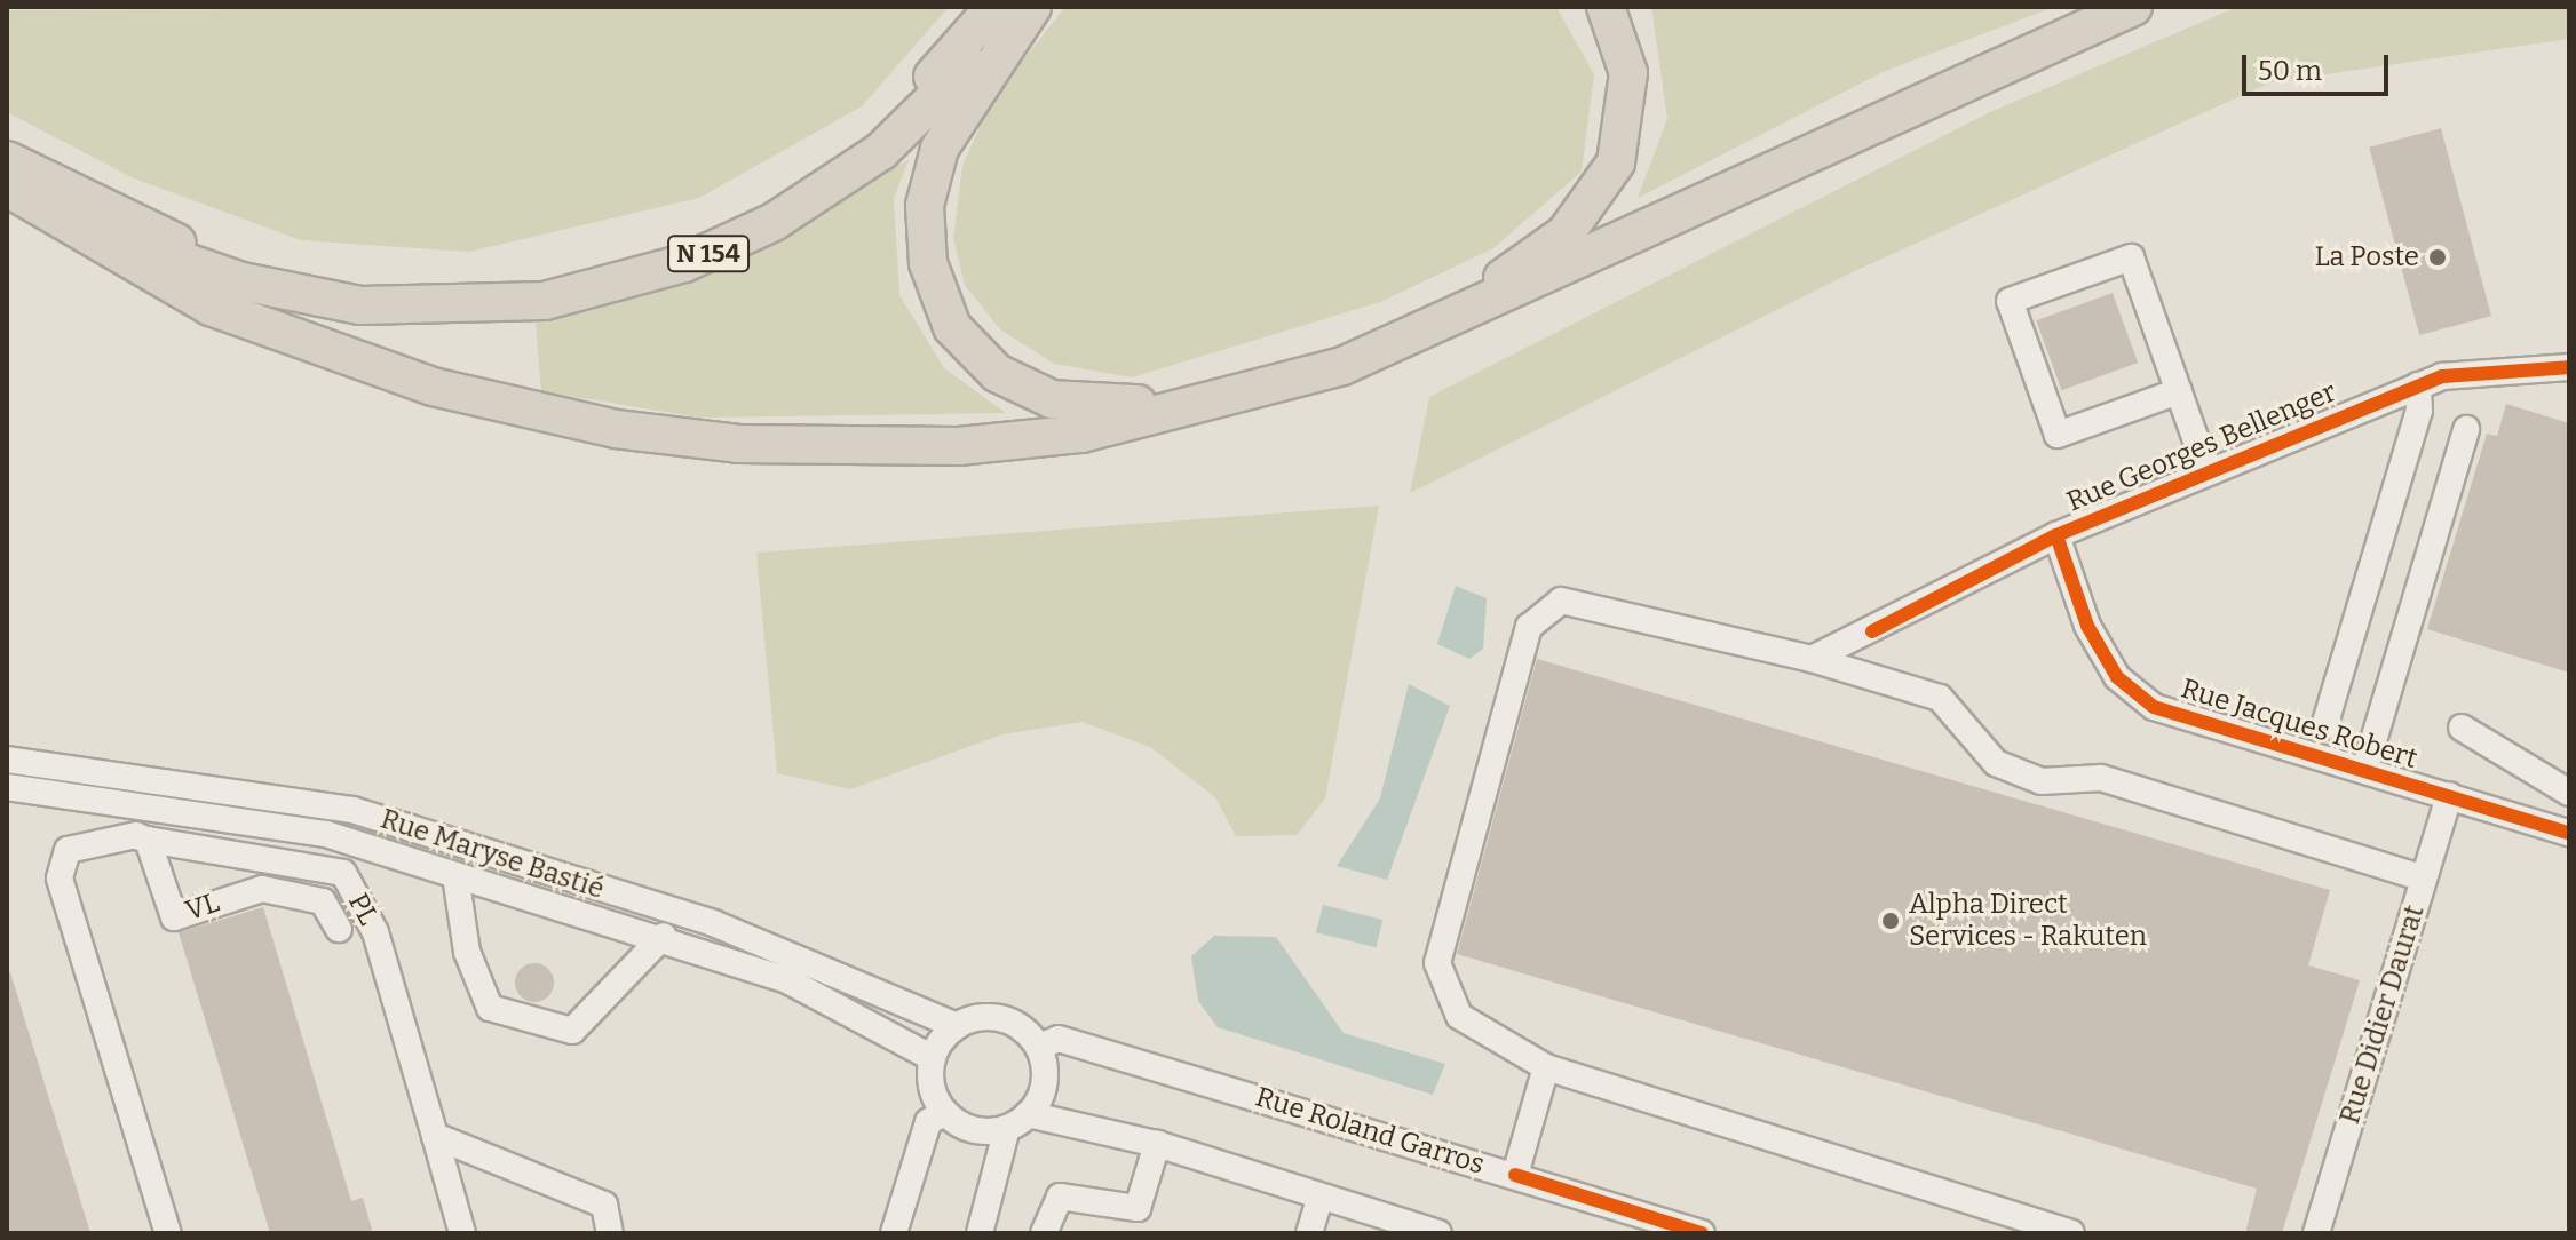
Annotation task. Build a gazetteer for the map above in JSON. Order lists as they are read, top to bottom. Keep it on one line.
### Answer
{"streets":{"highway":["N 154"],"street":["Rue Georges Bellenger","Rue Jacques Robert","Rue Maryse Bastié","VL","PL","Rue Didier Daurat","Rue Roland Garros"]},"crossings":[["Rue Georges Bellenger","Rue Jacques Robert"],["Rue Jacques Robert","Rue Didier Daurat"],["Rue Maryse Bastié","VL"],["Rue Maryse Bastié","Rue Roland Garros"],["VL","PL"]],"places":["La Poste","Alpha Direct Services - Rakuten"],"scale_bar":"50 m"}
